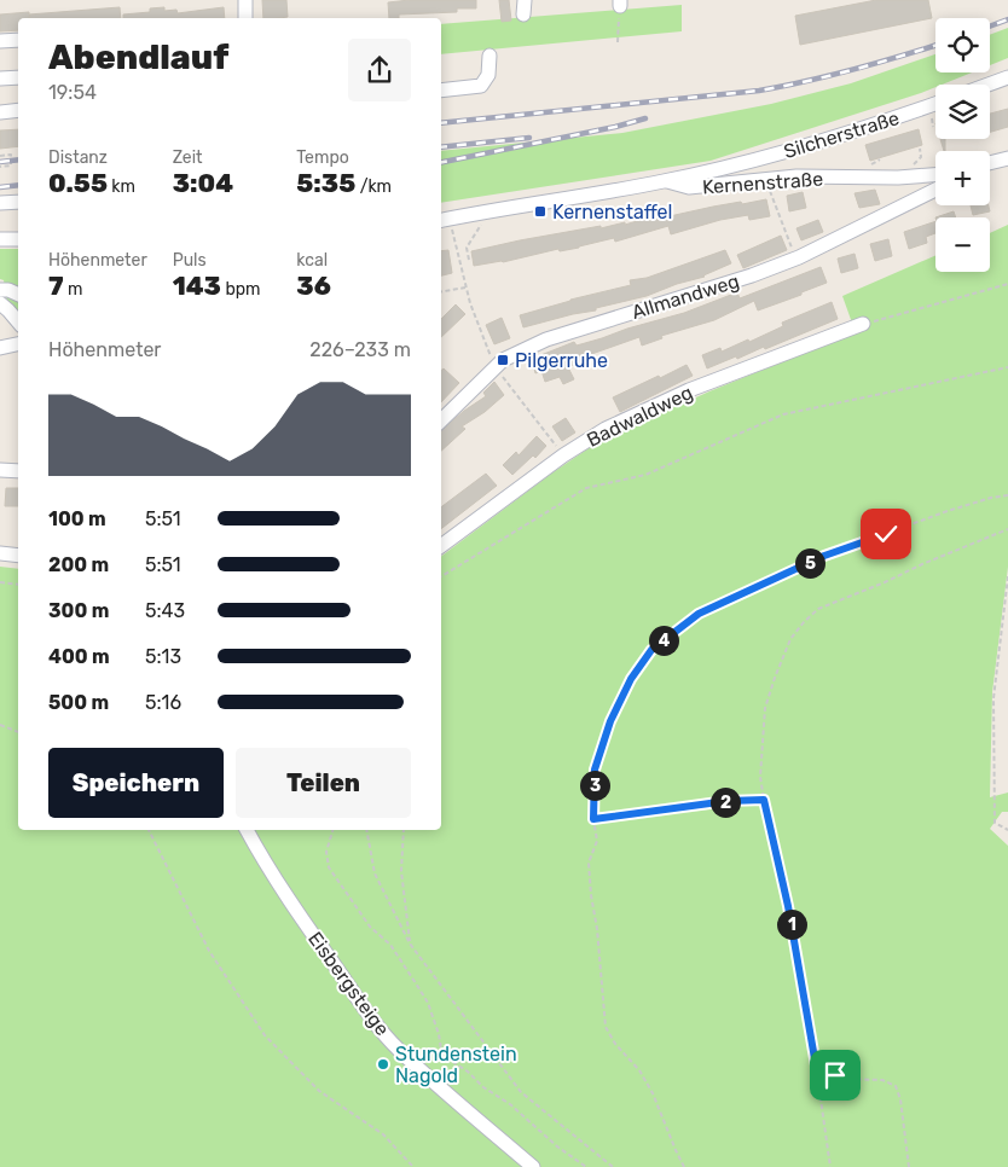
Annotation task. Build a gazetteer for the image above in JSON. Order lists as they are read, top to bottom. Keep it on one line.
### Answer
{"streets":{"street":["Silcherstraße","Kernenstraße","Allmandweg","Badwaldweg","Eisbergsteige"]},"crossings":[["Silcherstraße","Kernenstraße"]],"places":{"transit":["Kernenstaffel","Pilgerruhe"],"other":["Stundenstein Nagold"]},"page":{"map_buttons":["+","−"],"heading":["Abendlauf","19:54"],"stats":[["Distanz","0.55 km"],["Zeit","3:04"],["Tempo","5:35 /km"],["Höhenmeter","7 m"],["Puls","143 bpm"],["kcal","36"]],"chart":["Höhenmeter","226–233 m"],"list":[{"name":"100 m","note":"5:51"},{"name":"200 m","note":"5:51"},{"name":"300 m","note":"5:43"},{"name":"400 m","note":"5:13"},{"name":"500 m","note":"5:16"}],"pins":["5","4","3","2","1"],"buttons":["Speichern","Teilen"]}}
